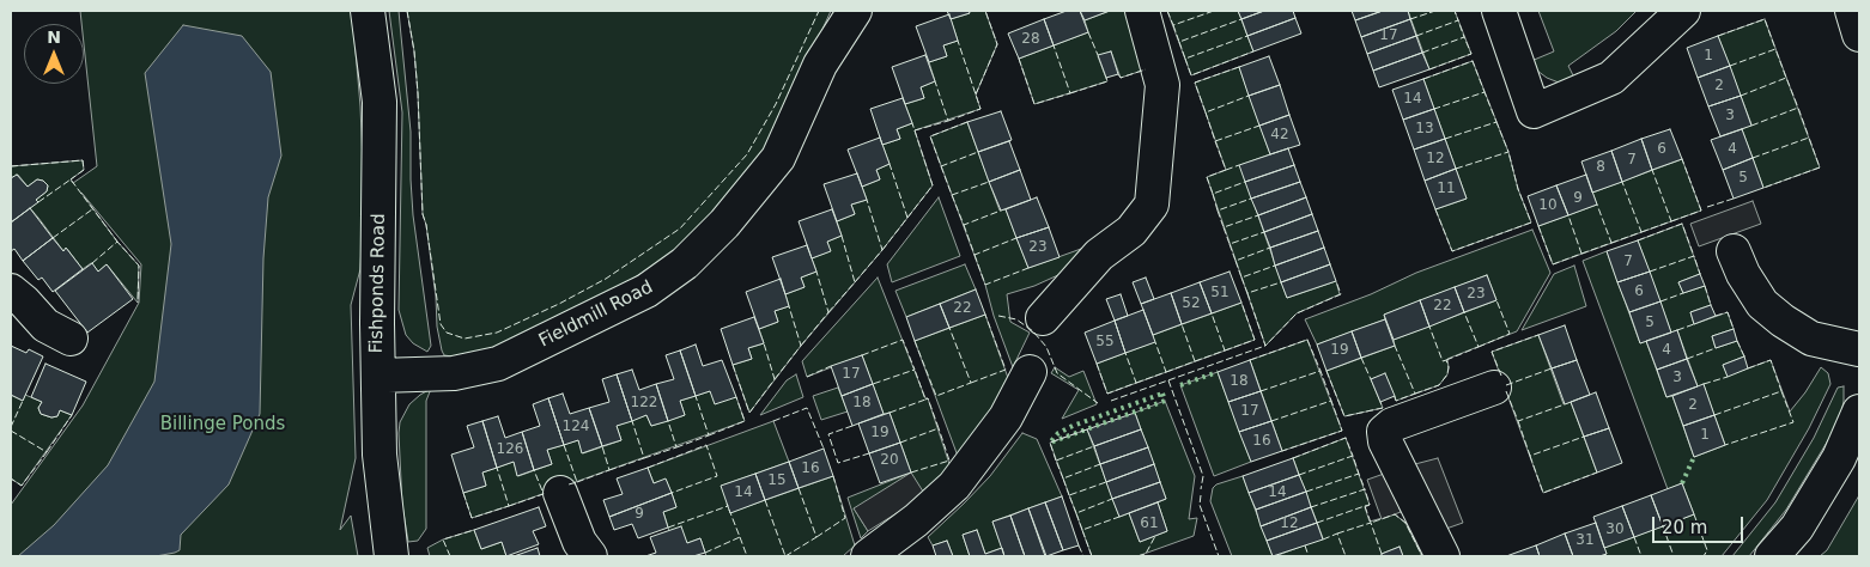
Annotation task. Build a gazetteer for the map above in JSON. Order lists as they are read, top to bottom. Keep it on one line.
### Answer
{"streets":{"street":["Fishponds Road","Fieldmill Road"]},"crossings":[["Fishponds Road","Fieldmill Road"]],"parks":["Billinge Ponds"],"house_numbers":["17","28","1","2","14","3","13","42","6","4","12","7","8","5","11","9","10","23","7","6","51","23","52","22","22","5","55","19","4","17","3","18","122","18","2","17","124","19","1","16","126","20","16","15","14","14","9","61","12","30","31"],"scale_bar":"20 m","north":"top"}
